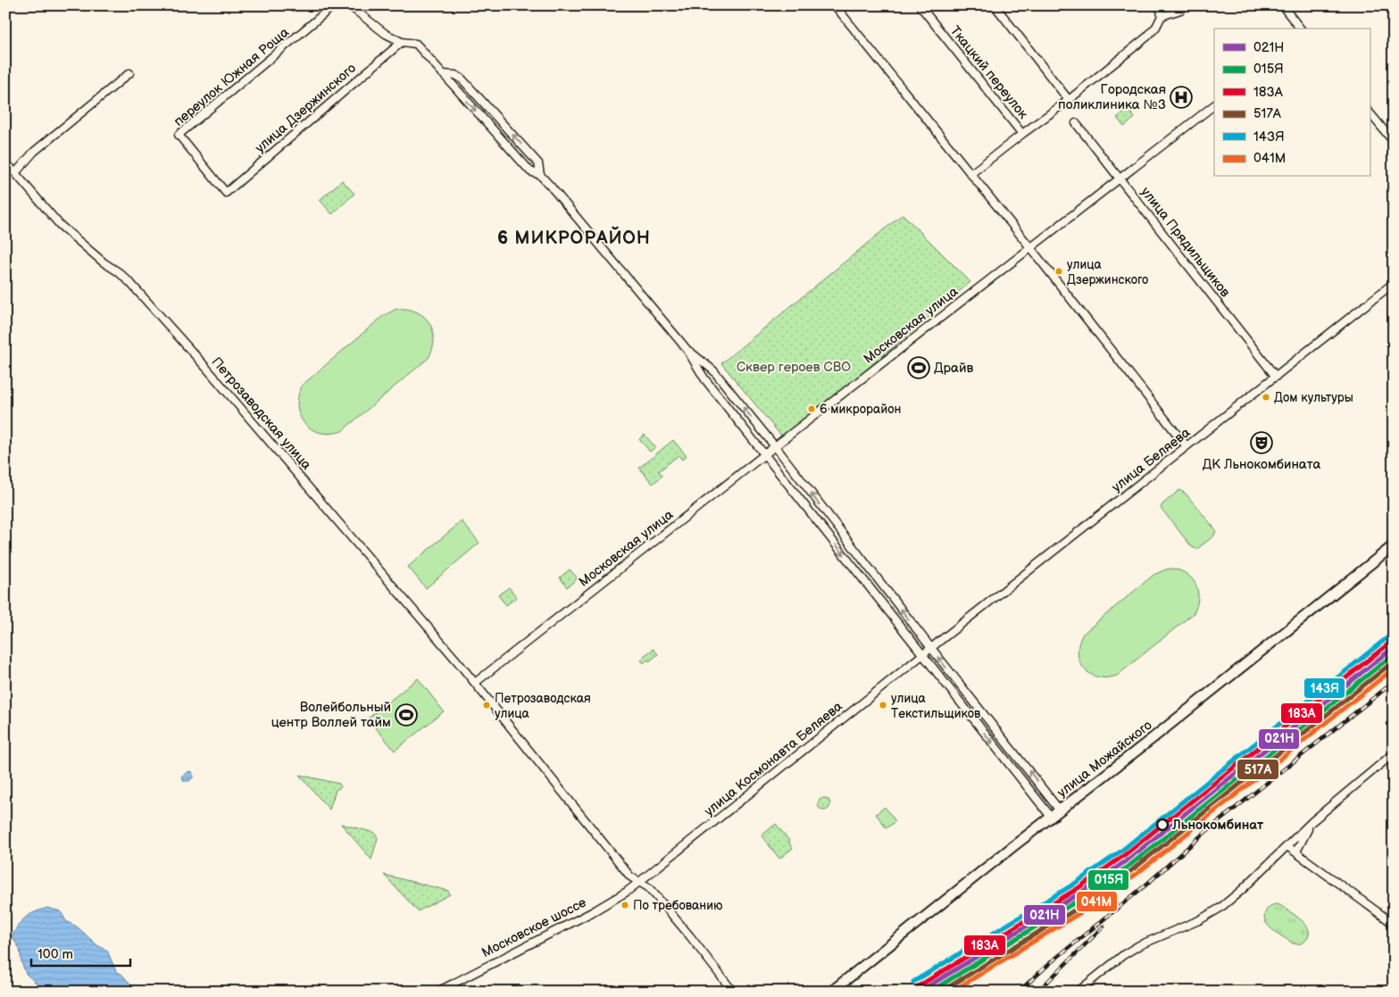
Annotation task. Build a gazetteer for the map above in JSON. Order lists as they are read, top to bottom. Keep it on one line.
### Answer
{"streets":{"main road":["улица Можайского"],"street":["Ткацкий переулок","переулок Южная Роща","улица Дзержинского","улица Прядильщиков","Московская улица","Петрозаводская улица","улица Беляева","улица Космонавта Беляева","Московское шоссе"]},"crossings":[["переулок Южная Роща","улица Дзержинского"],["улица Прядильщиков","Московская улица"],["улица Прядильщиков","улица Беляева"],["Московская улица","Петрозаводская улица"],["Петрозаводская улица","улица Космонавта Беляева"],["Петрозаводская улица","Московское шоссе"],["улица Беляева","улица Космонавта Беляева"],["улица Космонавта Беляева","Московское шоссе"]],"districts":["6 МИКРОРАЙОН"],"parks":["Сквер героев СВО"],"places":{"hospital":["Городская поликлиника №3"],"other":["улица Дзержинского","Дом культуры","6 микрорайон","Петрозаводская улица","улица Текстильщиков","Льнокомбинат","По требованию"],"sports":["Драйв","Волейбольный центр Воллей тайм"],"theatre":["ДК Льнокомбината"]},"lines":["transit line 143Я","transit line 183А","transit line 021Н","transit line 015Я","transit line 517А","transit line 041М"],"legend":["021Н","015Я","183А","517А","143Я","041М"],"scale_bar":"100 m"}
